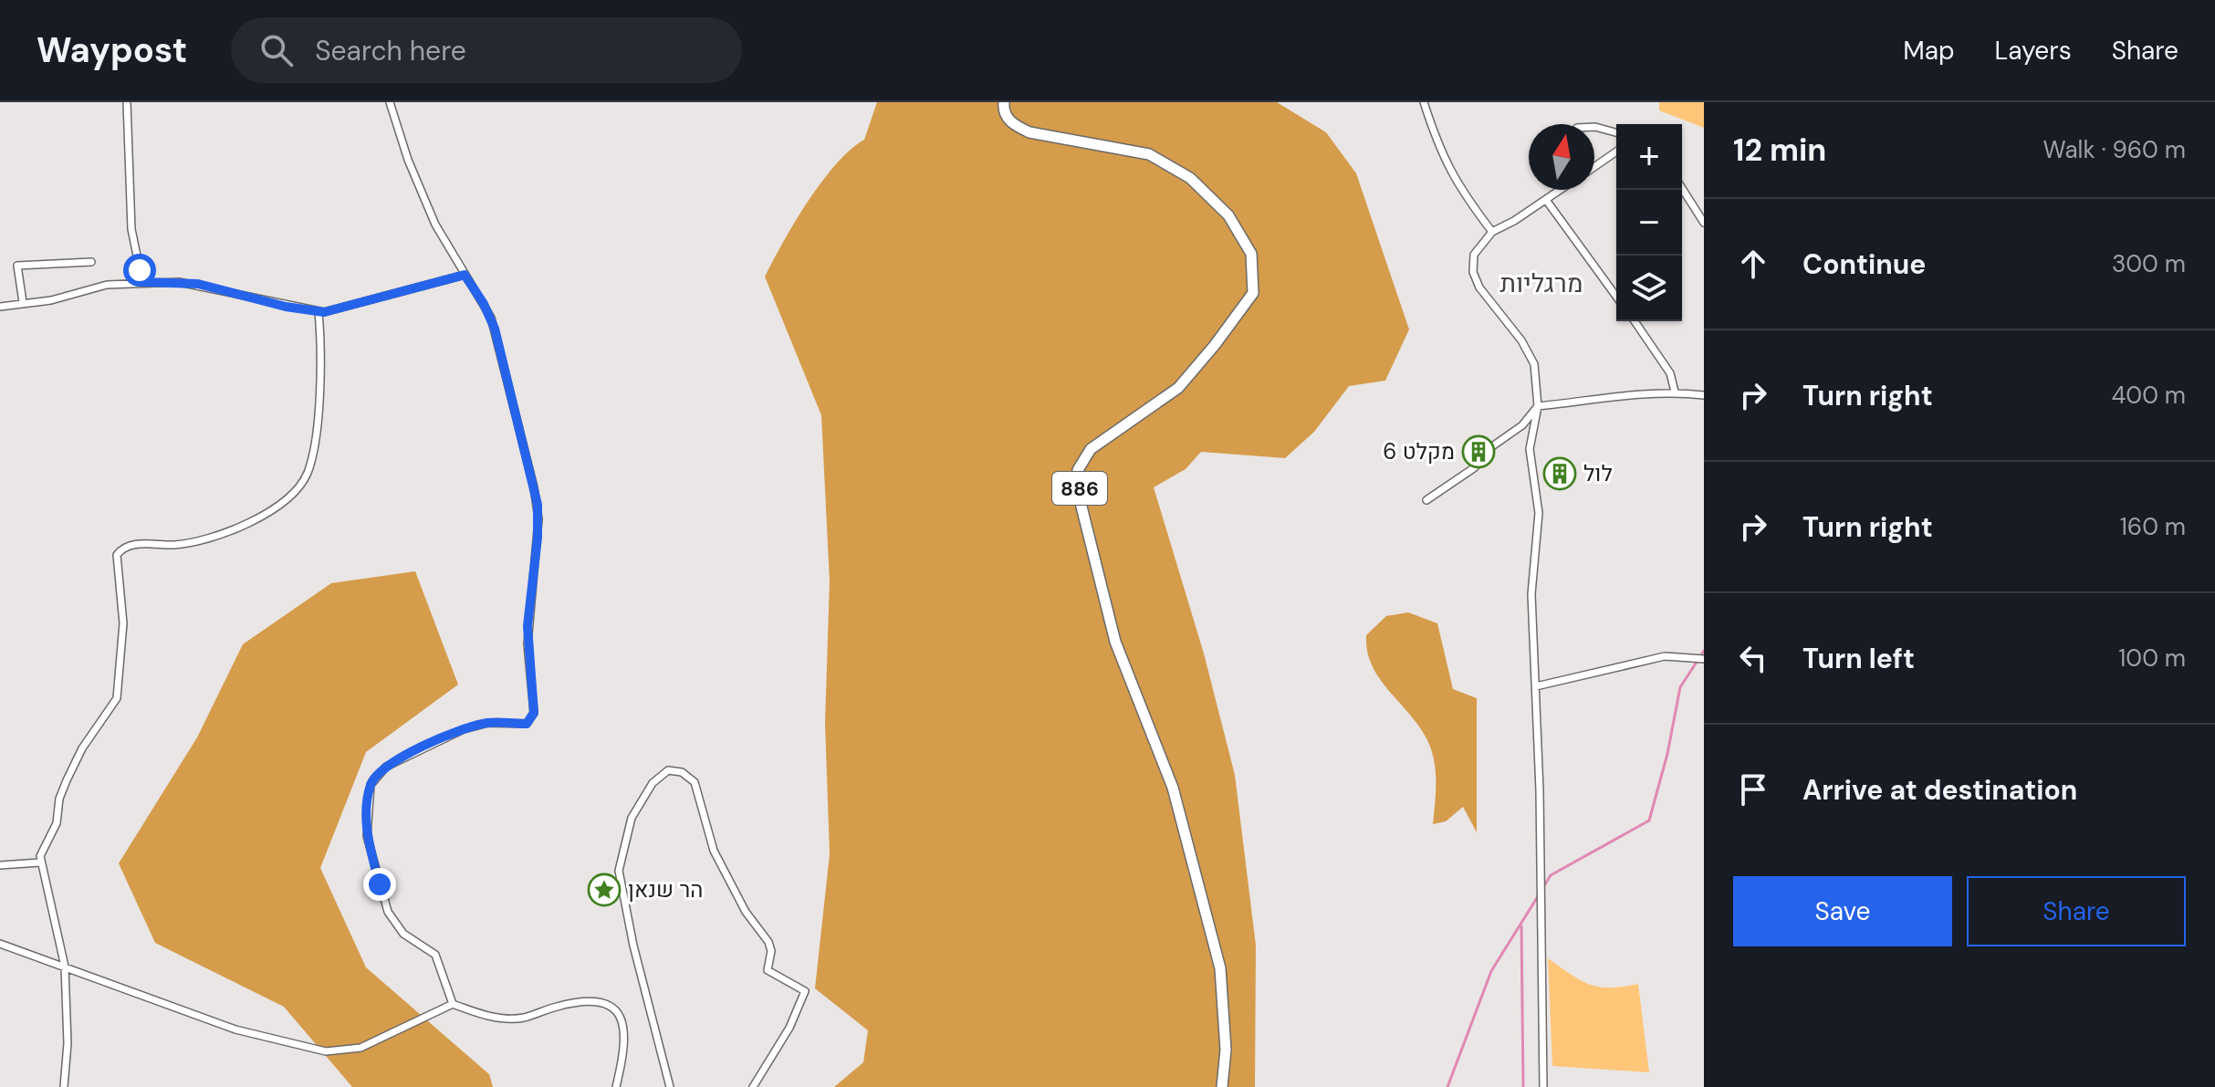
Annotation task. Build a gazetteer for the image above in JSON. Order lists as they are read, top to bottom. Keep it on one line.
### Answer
{"streets":{"main road":["886"]},"districts":["מרגליות"],"places":{"building":["מקלט 6","לול"],"place":["הר שנאן"]},"north":"top","page":{"header":"Waypost","search":"Search here","nav":["Map","Layers","Share"],"heading":["12 min","Walk · 960 m"],"map_buttons":["+","−"],"list":[["Continue","300 m"],["Turn right","400 m"],["Turn right","160 m"],["Turn left","100 m"],"Arrive at destination"],"buttons":["Save","Share"]}}
